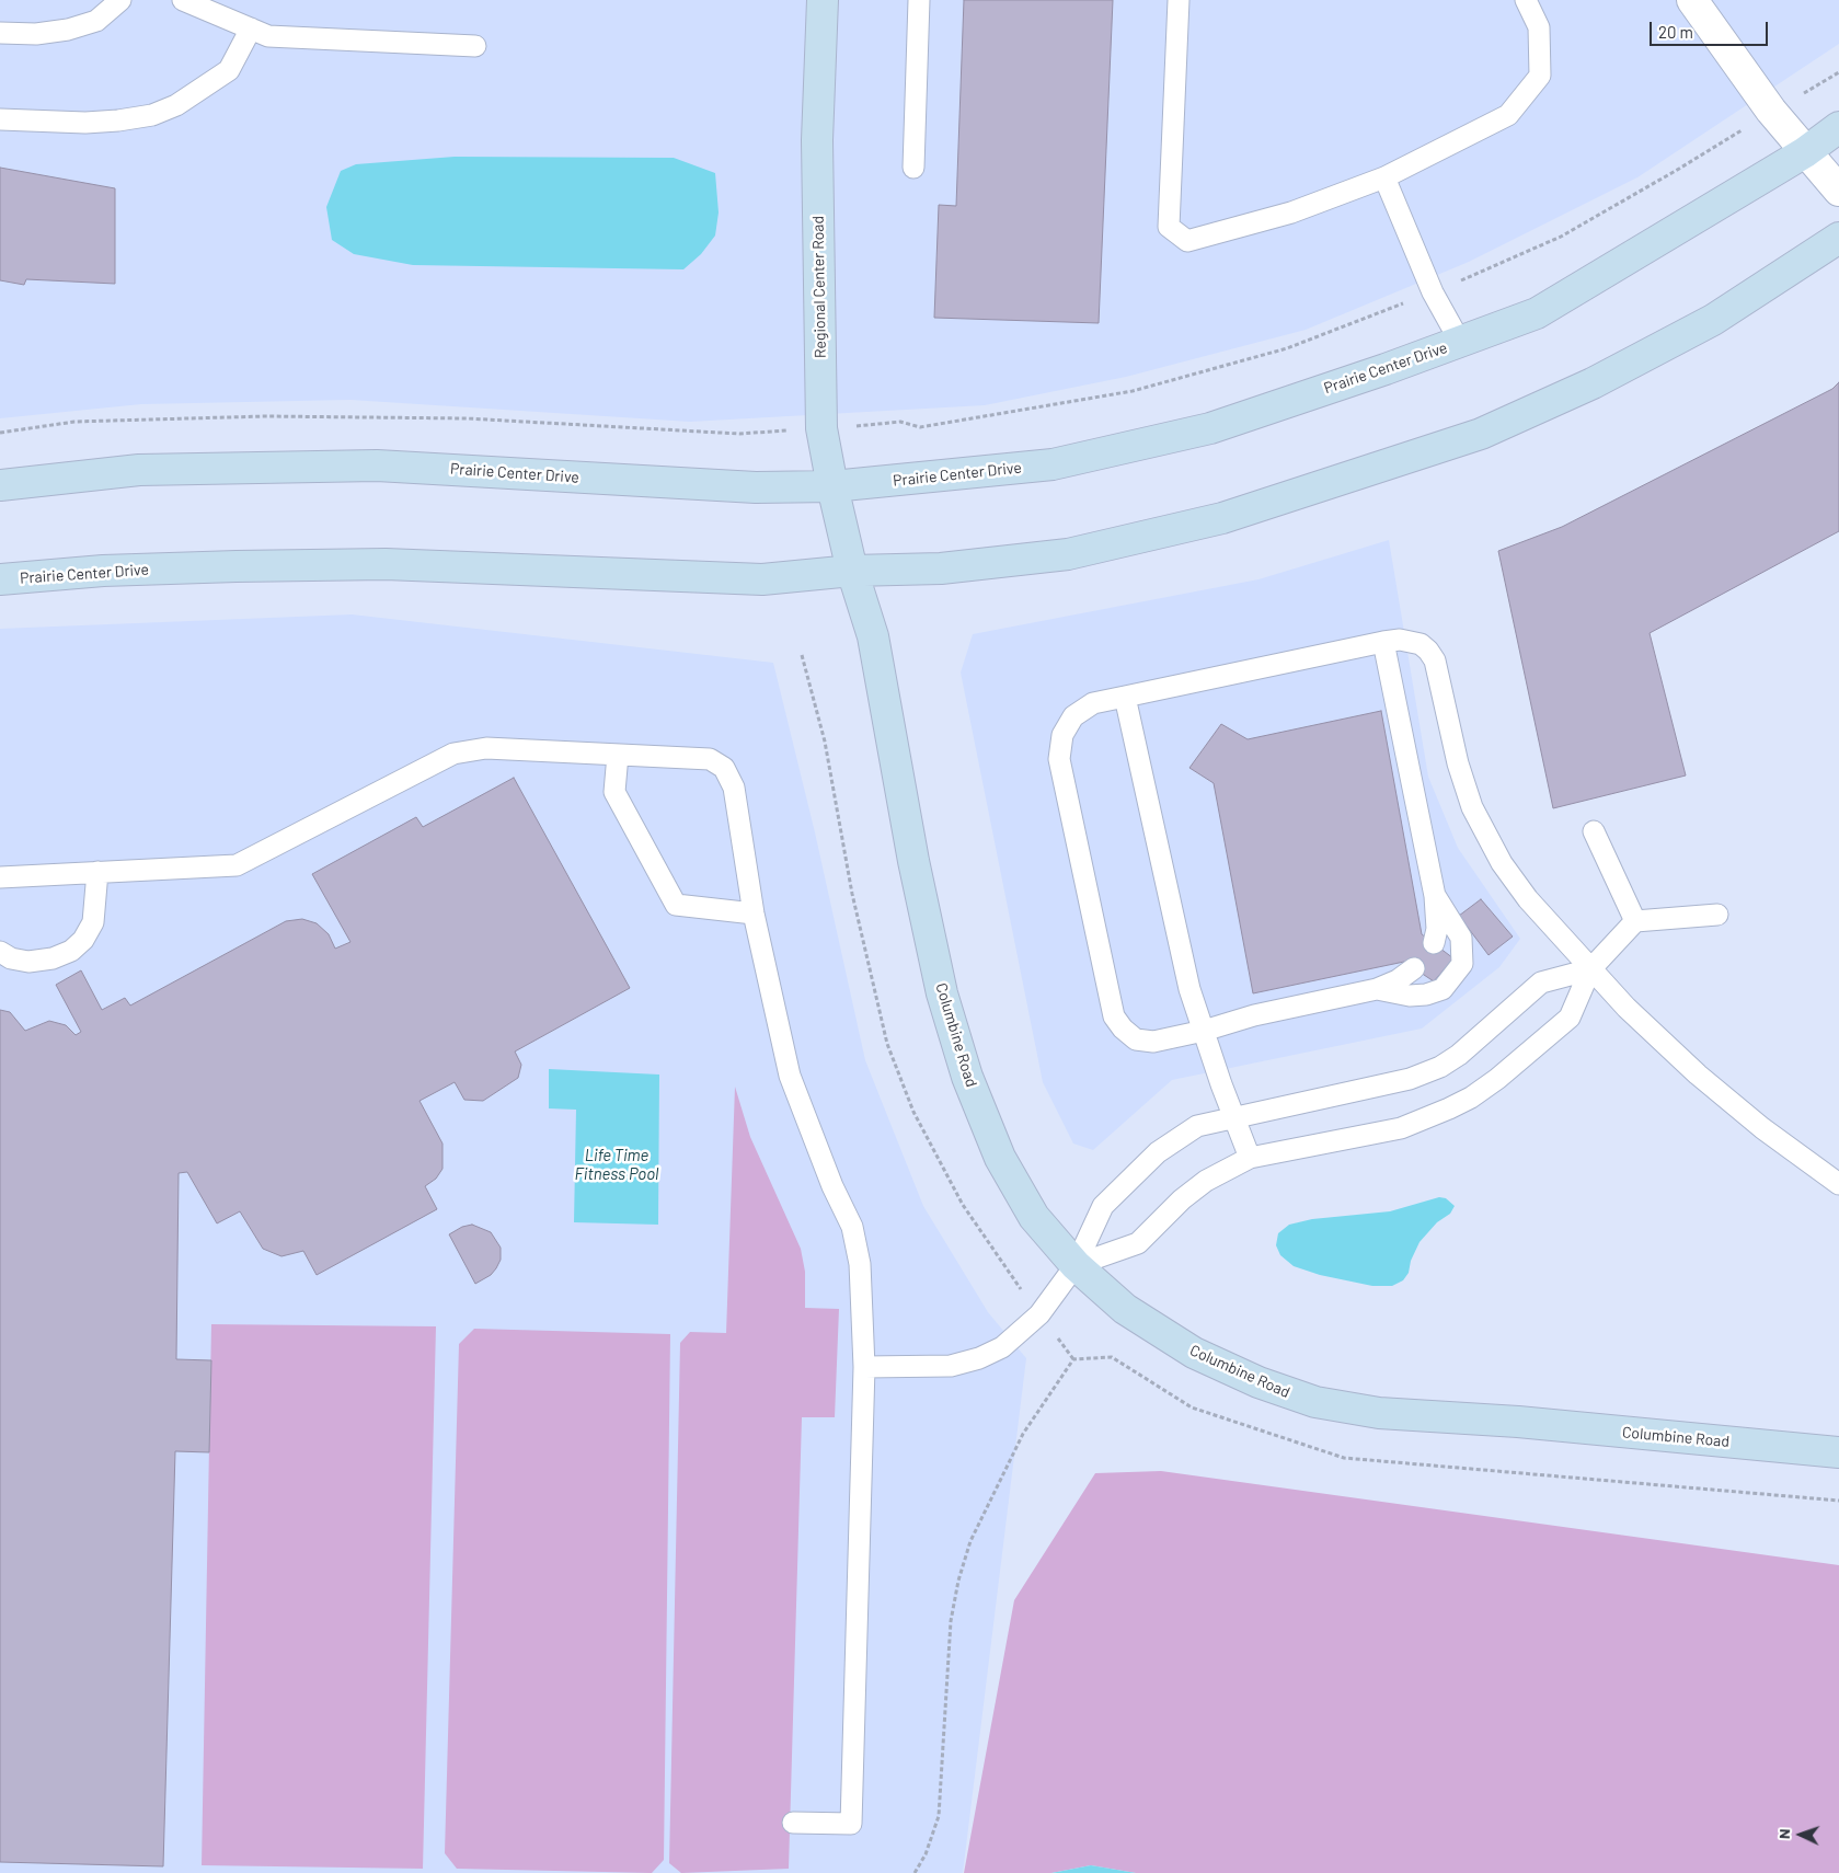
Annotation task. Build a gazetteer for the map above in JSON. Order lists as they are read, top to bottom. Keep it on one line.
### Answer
{"streets":{"main road":["Regional Center Road","Prairie Center Drive","Columbine Road"]},"crossings":[["Regional Center Road","Prairie Center Drive"],["Regional Center Road","Columbine Road"],["Prairie Center Drive","Columbine Road"]],"water":["Life Time Fitness Pool"],"scale_bar":"20 m","north":"left"}
